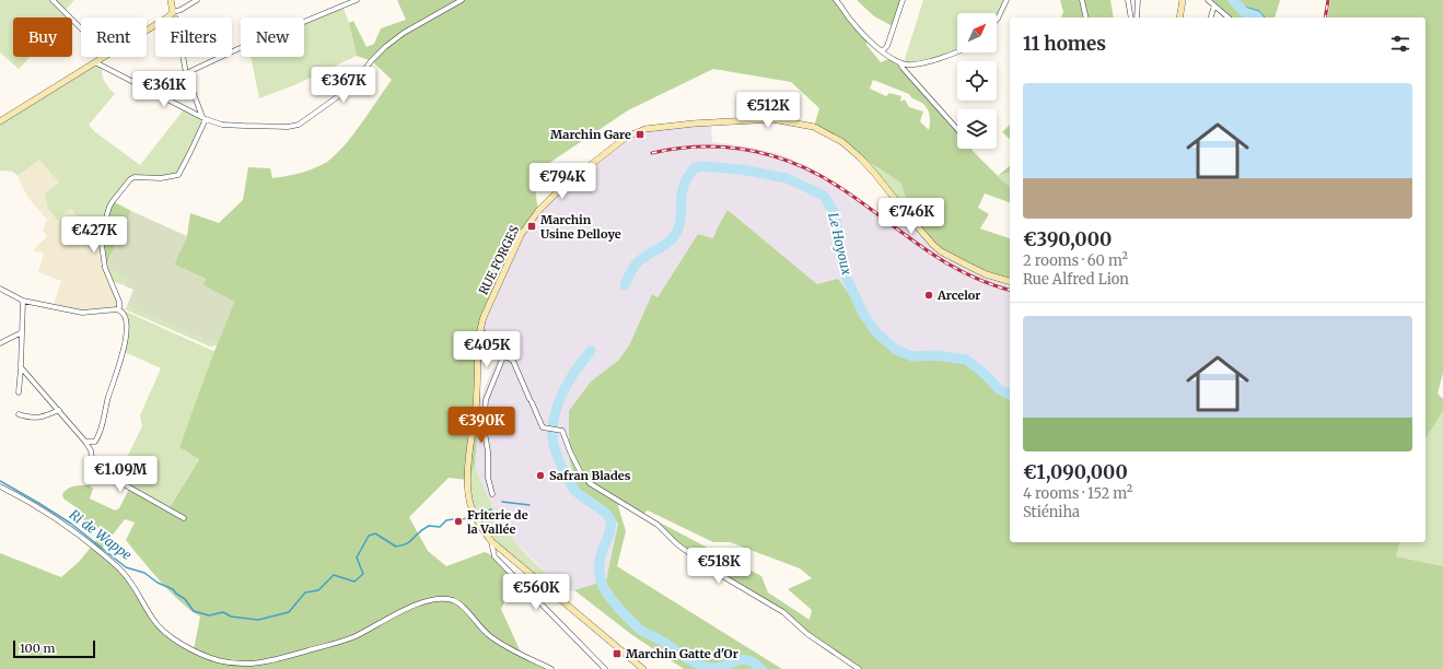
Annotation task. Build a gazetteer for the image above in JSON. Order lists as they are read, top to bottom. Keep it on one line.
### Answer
{"streets":{"main road":["RUE FORGES"]},"water":["Le Hoyoux","Ri de Wappe"],"places":{"transit":["Marchin Gare","Marchin Usine Delloye","Marchin Gatte d'Or"],"other":["Arcelor","Safran Blades","Friterie de la Vallée"]},"scale_bar":"100 m","north":"top right","page":{"chip":["Buy","Rent","Filters","New"],"heading":"11 homes","price":["€367K","€361K","€512K","€794K","€746K","€427K","€405K","€390K","€1.09M","€518K","€560K"],"list":[{"name":"€390,000","note":"2 rooms · 60 m² · Rue Alfred Lion"},{"name":"€1,090,000","note":"4 rooms · 152 m² · Stiéniha"}],"scale":"100 m"}}
